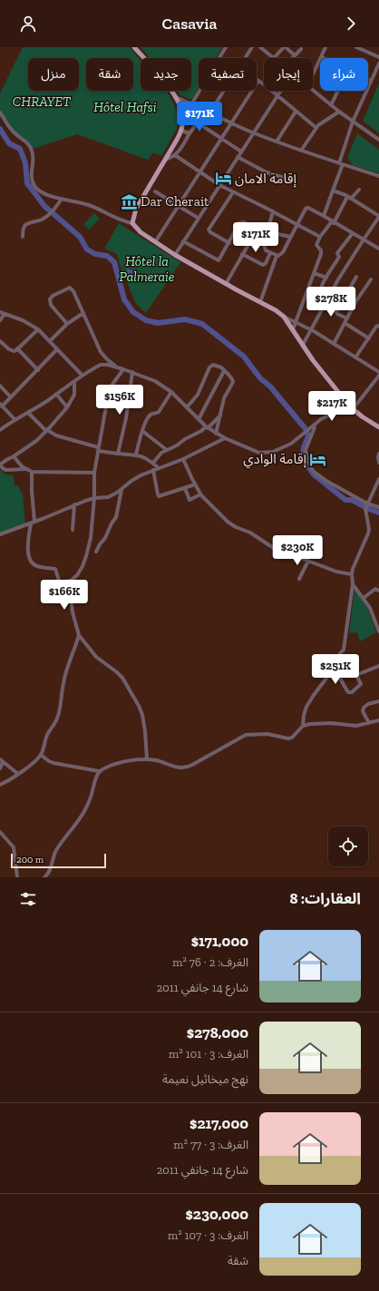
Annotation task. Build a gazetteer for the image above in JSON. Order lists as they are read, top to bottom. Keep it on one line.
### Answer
{"parks":["CHRAYET","Hôtel Hafsi","Hôtel la Palmeraie"],"places":{"hotel":["إقامة الامان","إقامة الوادي"],"museum":["Dar Cherait"]},"scale_bar":"200 m","page":{"header":"Casavia","chip":["شراء","إيجار","تصفية","جديد","شقة","منزل"],"price":["$171K","$171K","$278K","$156K","$217K","$230K","$166K","$251K"],"scale":"200 m","heading":"العقارات: 8","list":[{"name":"$171,000","note":"الغرف: 2 · 76 m² · شارع 14 جانفي 2011"},{"name":"$278,000","note":"الغرف: 3 · 101 m² · نهج ميخائيل نعيمة"},{"name":"$217,000","note":"الغرف: 3 · 77 m² · شارع 14 جانفي 2011"},{"name":"$230,000","note":"الغرف: 3 · 107 m² · شقة"}]}}
